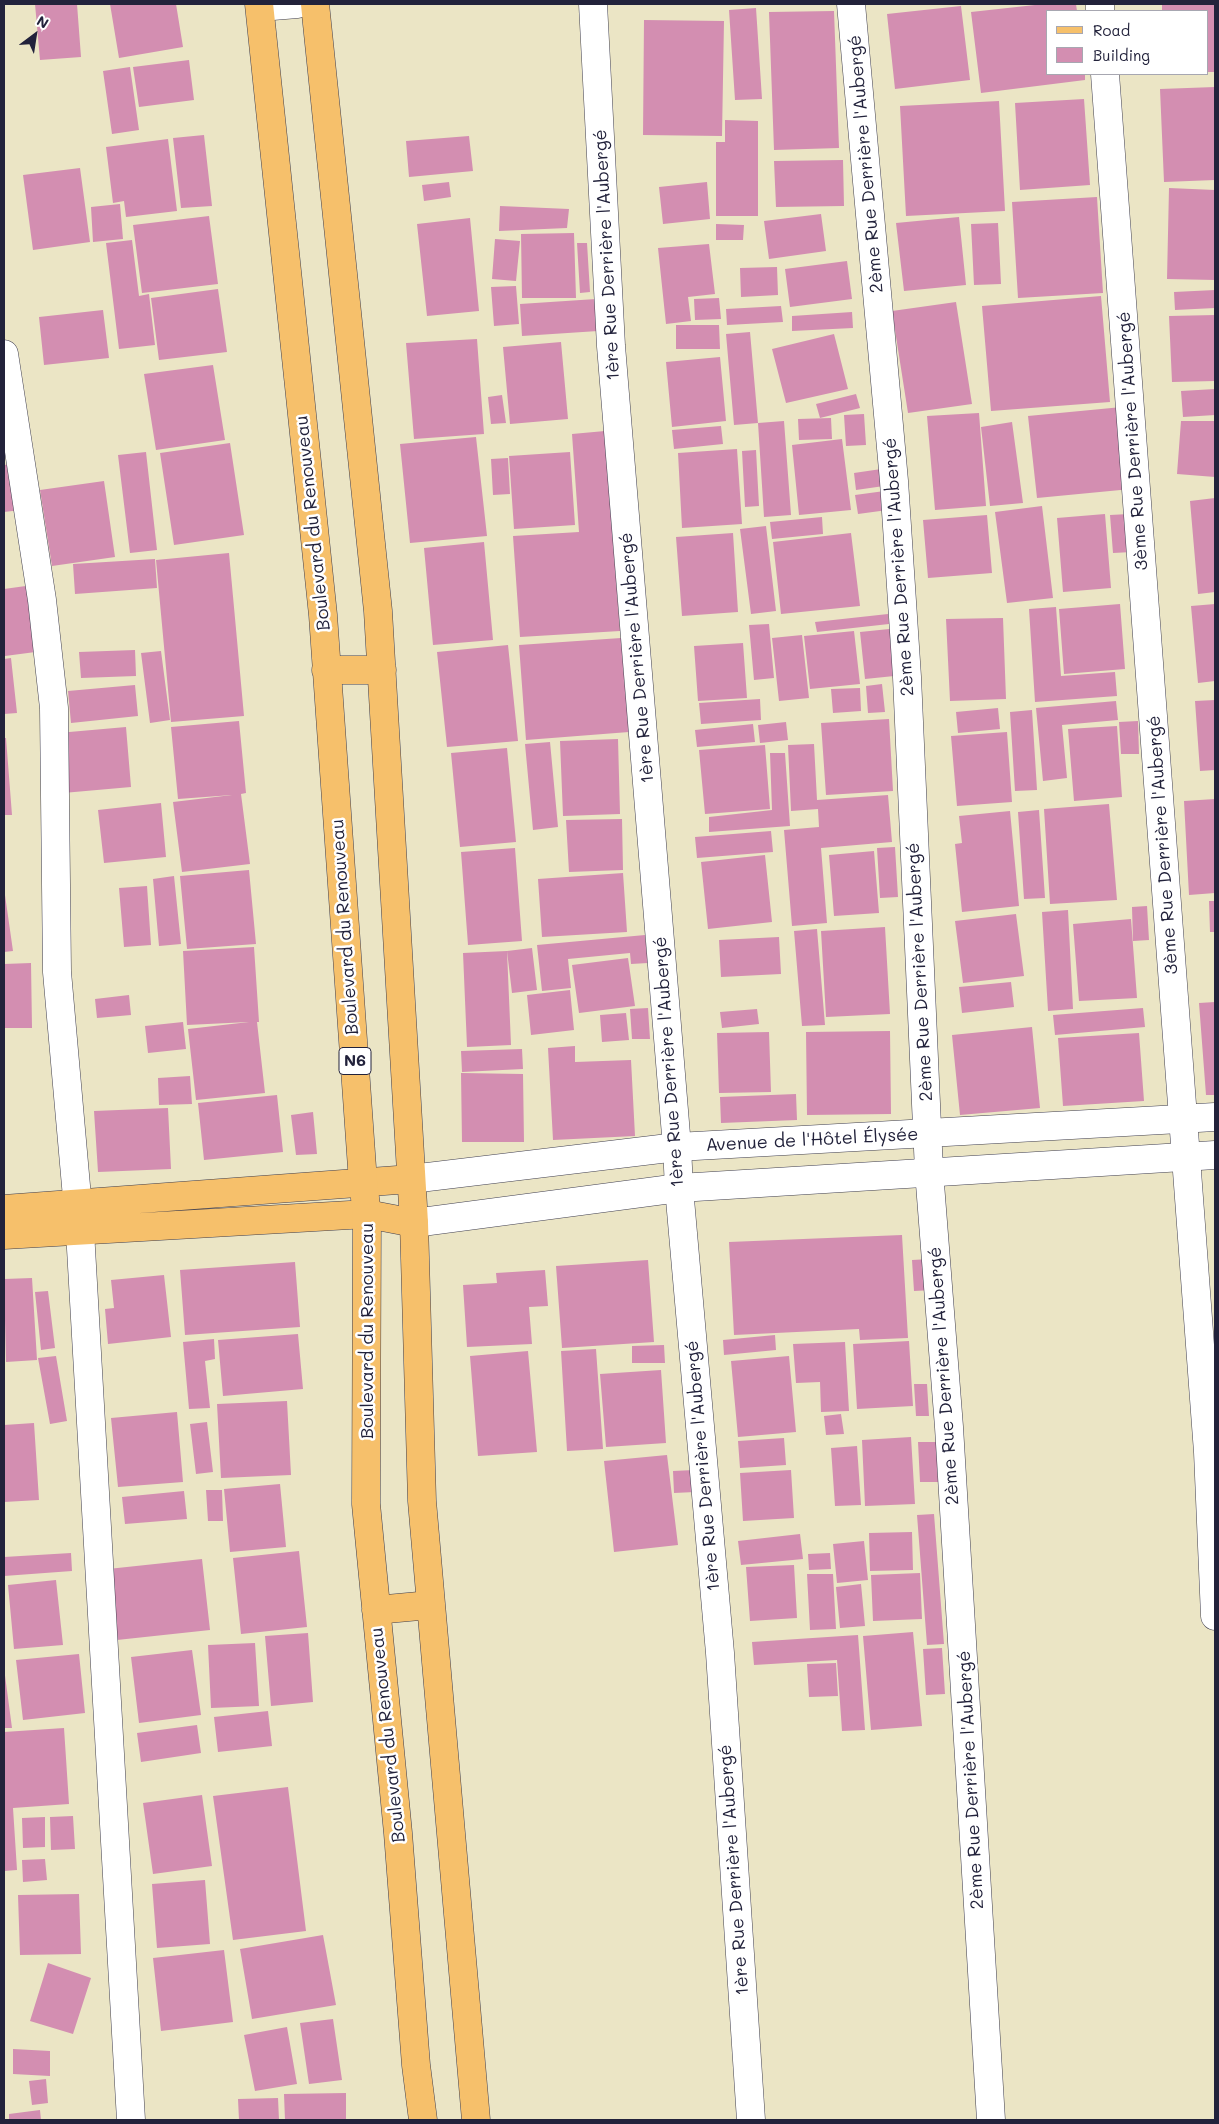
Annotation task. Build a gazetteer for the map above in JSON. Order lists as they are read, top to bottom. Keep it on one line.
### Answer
{"streets":{"main road":["Boulevard du Renouveau","N6"],"street":["2ème Rue Derrière l'Aubergé","1ère Rue Derrière l'Aubergé","3ème Rue Derrière l'Aubergé","Avenue de l'Hôtel Élysée"]},"crossings":[["2ème Rue Derrière l'Aubergé","Avenue de l'Hôtel Élysée"],["1ère Rue Derrière l'Aubergé","Avenue de l'Hôtel Élysée"],["3ème Rue Derrière l'Aubergé","Avenue de l'Hôtel Élysée"]],"legend":["Road","Building"],"north":"top right"}
